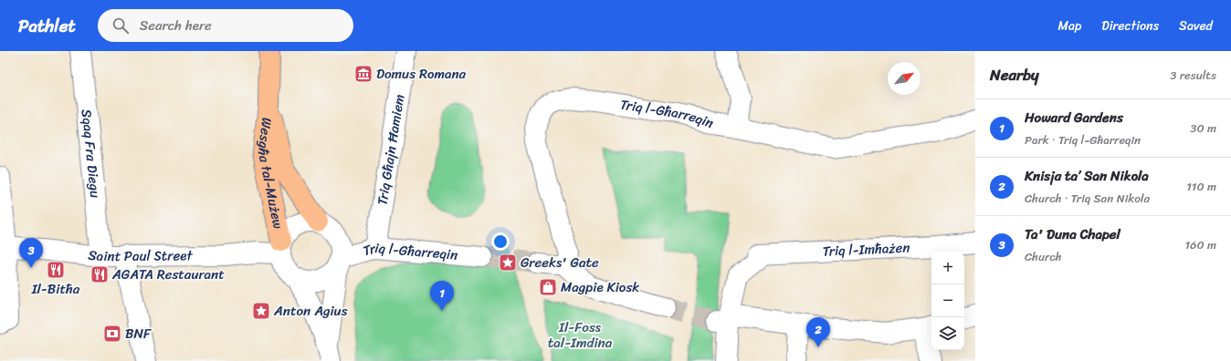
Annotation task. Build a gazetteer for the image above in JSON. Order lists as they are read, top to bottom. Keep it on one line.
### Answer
{"streets":{"main road":["Wesgħa tal-Mużew"],"street":["Triq l-Għarreqin","Triq Għajn Ħamiem","Sqaq Fra Diegu","Triq l-Imħażen","Saint Paul Street"]},"crossings":[["Triq l-Għarreqin","Triq Għajn Ħamiem"],["Triq l-Għarreqin","Wesgħa tal-Mużew"],["Triq l-Għarreqin","Saint Paul Street"],["Sqaq Fra Diegu","Saint Paul Street"],["Wesgħa tal-Mużew","Saint Paul Street"]],"parks":["Il-Foss tal-Imdina"],"places":{"museum":["Domus Romana"],"place":["Greeks' Gate","Anton Agius"],"restaurant":["Il-Bitħa","AGATA Restaurant"],"shop":["Magpie Kiosk"],"bank":["BNF"]},"north":"top right","page":{"header":"Pathlet","search":"Search here","nav":["Map","Directions","Saved"],"heading":["Nearby","3 results"],"list":[{"mark":"1","name":"Howard Gardens","note":"Park · Triq l-Għarreqin","value":"30 m"},{"mark":"2","name":"Knisja ta’ San Nikola","note":"Church · Triq San Nikola","value":"110 m"},{"mark":"3","name":"Ta' Duna Chapel","note":"Church","value":"160 m"}],"pins":["3","1","2"],"map_buttons":["+","−"]}}
